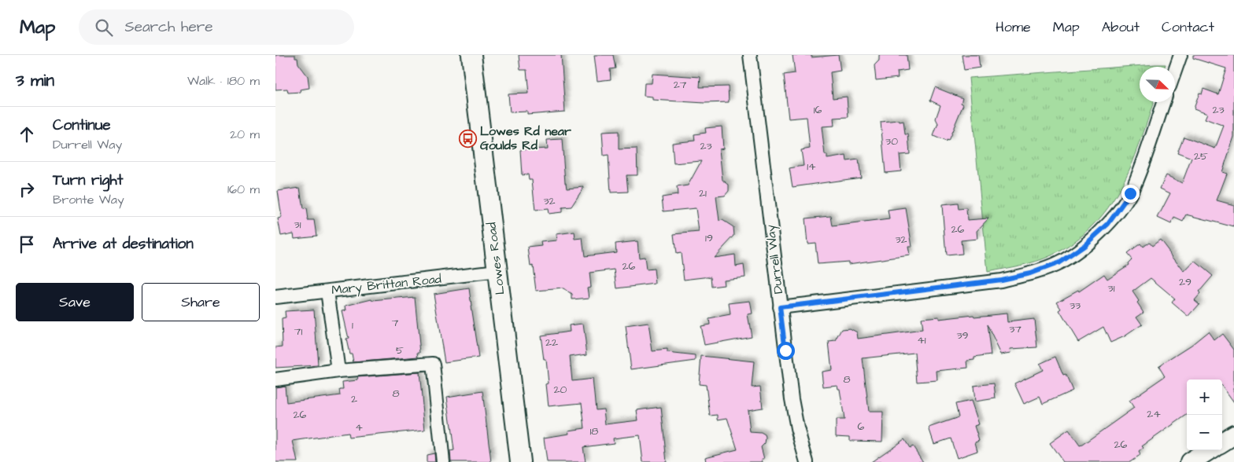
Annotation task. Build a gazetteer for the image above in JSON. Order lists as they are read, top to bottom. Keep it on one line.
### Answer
{"streets":{"main road":["Lowes Road"],"street":["Durrell Way","Mary Brittan Road"]},"crossings":[["Lowes Road","Mary Brittan Road"]],"places":{"bus stop":["Lowes Rd near Goulds Rd"]},"house_numbers":["27","16","23","30","23","25","14","21","32","31","26","19","32","26","29","31","33","7","1","37","71","39","41","22","5","8","20","8","2","24","26","6","4","18","26"],"north":"bottom right","page":{"header":"Map","search":"Search here","nav":["Home","Map","About","Contact"],"heading":["3 min","Walk · 180 m"],"list":[["Continue","Durrell Way","20 m"],["Turn right","Bronte Way","160 m"],"Arrive at destination"],"buttons":["Save","Share"],"map_buttons":["+","−"]}}
